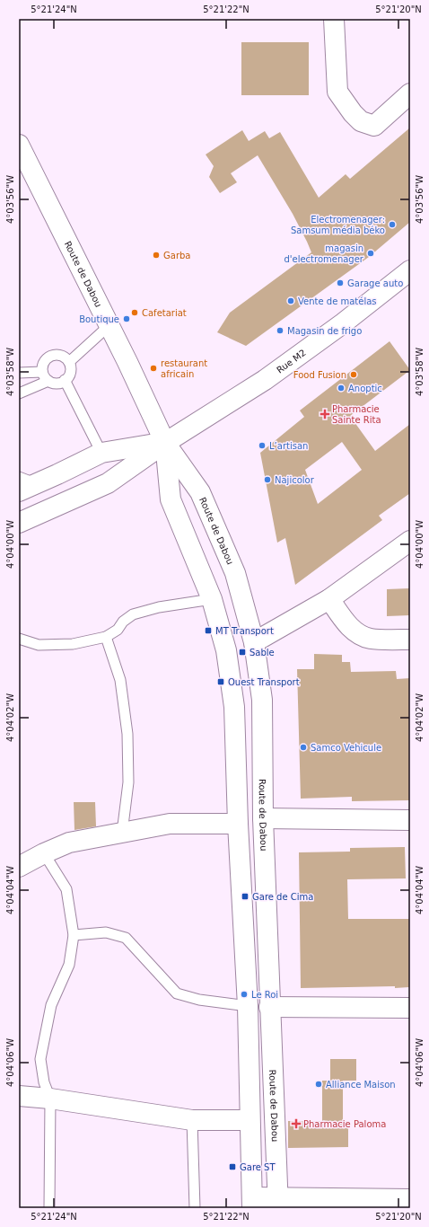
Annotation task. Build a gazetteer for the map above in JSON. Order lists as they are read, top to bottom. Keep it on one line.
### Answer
{"streets":{"street":["Route de Dabou","Rue M2"]},"crossings":[["Route de Dabou","Rue M2"]],"places":{"other":["Electromenager: Samsum média béko","magasin d'electromenager","Garba","Garage auto","Vente de matélas","Cafetariat","Boutique","Magasin de frigo","restaurant africain","Food Fusion","Anoptic","L’artisan","Najicolor","Samco Vehicule","Le Roi","Alliance Maison"],"health":["Pharmacie Sainte Rita","Pharmacie Paloma"],"transit":["MT Transport","Sable","Ouest Transport","Gare de Cima","Gare ST"]},"coordinates":["5°21'24\"N","5°21'22\"N","5°21'20\"N","4°03'56\"W","4°03'58\"W","4°04'00\"W","4°04'02\"W","4°04'04\"W","4°04'06\"W"]}
